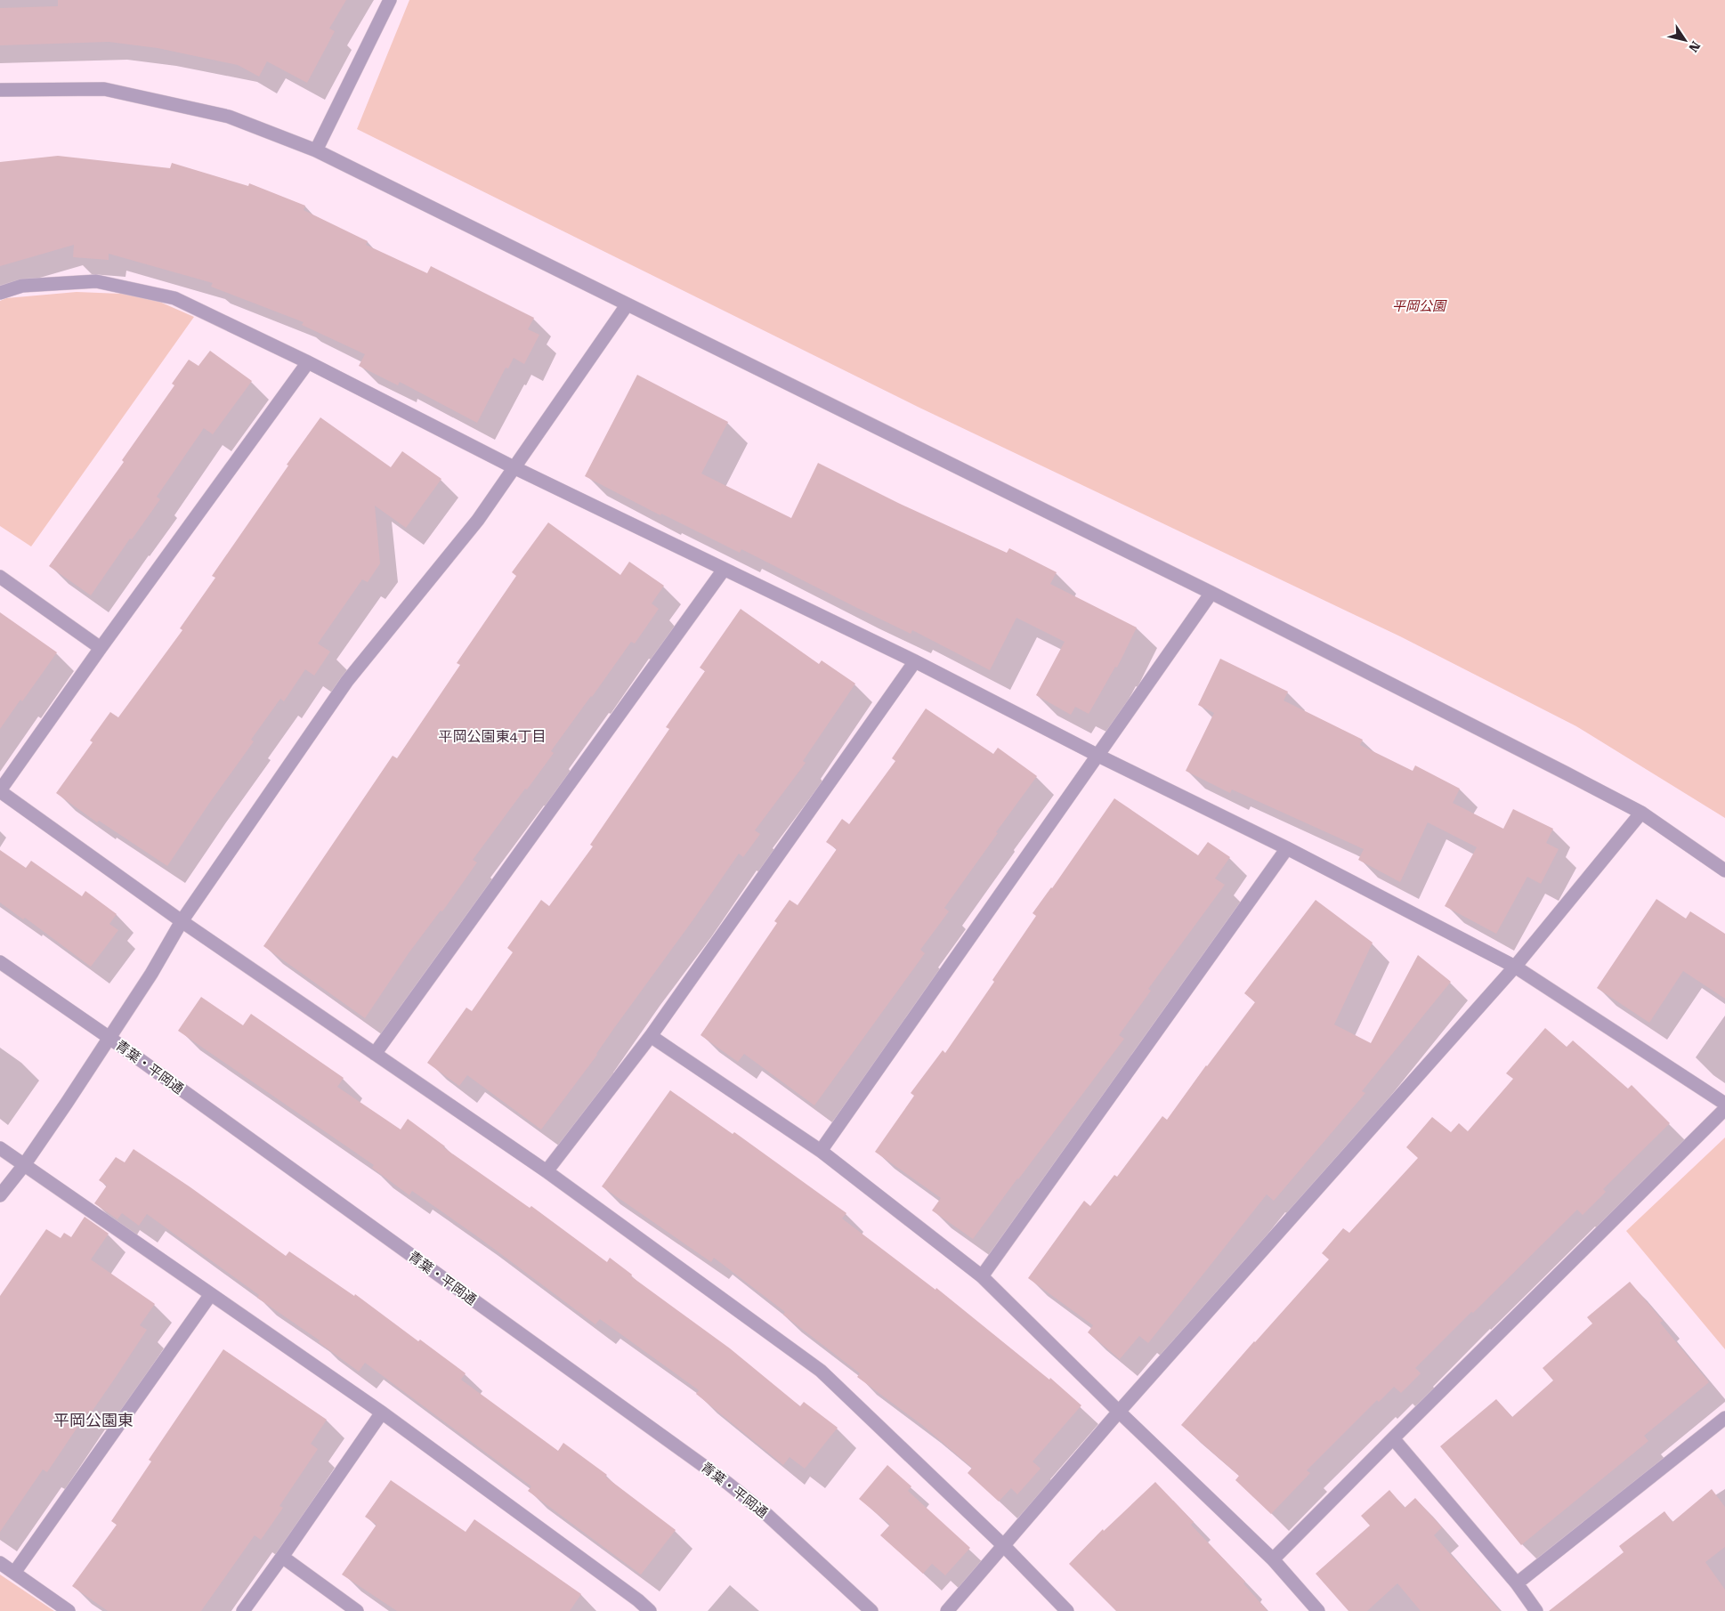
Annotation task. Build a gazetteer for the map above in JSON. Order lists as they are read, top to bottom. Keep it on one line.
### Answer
{"streets":{"street":["青葉・平岡通"]},"districts":["平岡公園東4丁目","平岡公園東"],"parks":["平岡公園"],"north":"bottom right"}
